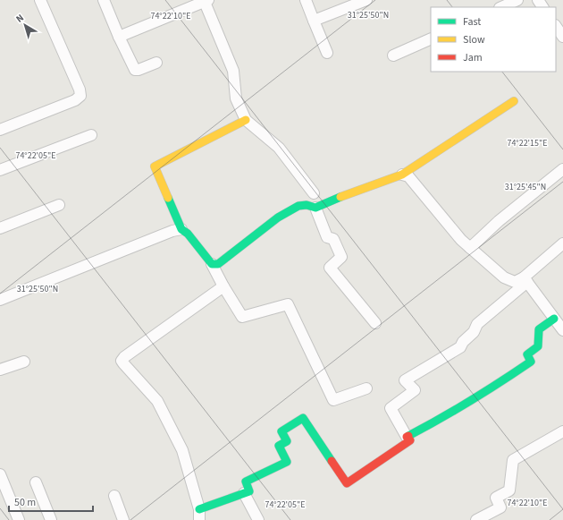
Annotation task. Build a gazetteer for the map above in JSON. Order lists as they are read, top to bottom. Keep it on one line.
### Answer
{"legend":["Fast","Slow","Jam"],"scale_bar":"50 m","north":"top left","coordinates":["31°25'50\"N","74°22'10\"E","74°22'15\"E","74°22'05\"E","31°25'45\"N"]}
